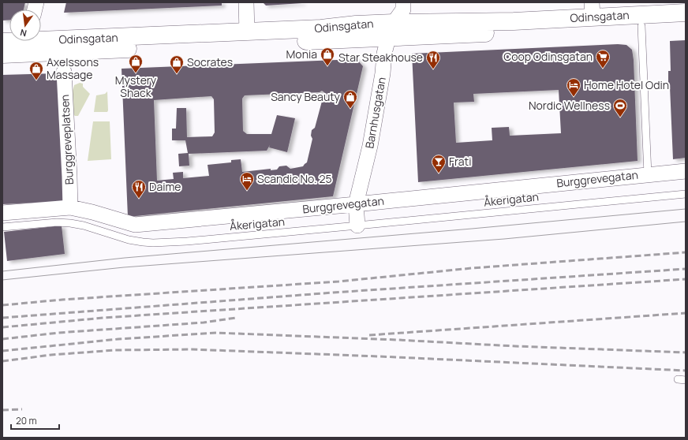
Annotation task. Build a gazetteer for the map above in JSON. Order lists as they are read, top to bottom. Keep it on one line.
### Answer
{"streets":{"main road":["Odinsgatan"],"street":["Barnhusgatan","Burggreveplatsen","Burggrevegatan"],"lane":["Åkerigatan"]},"crossings":[["Odinsgatan","Barnhusgatan"],["Barnhusgatan","Burggrevegatan"],["Barnhusgatan","Åkerigatan"],["Burggreveplatsen","Burggrevegatan"]],"places":{"shop":["Monia","Mystery Shack","Socrates","Axelssons Massage","Sancy Beauty"],"supermarket":["Coop Odinsgatan"],"restaurant":["Star Steakhouse","Daime"],"hotel":["Home Hotel Odin","Scandic No. 25"],"sports":["Nordic Wellness"],"bar":["Frati"]},"scale_bar":"20 m","north":"bottom"}
